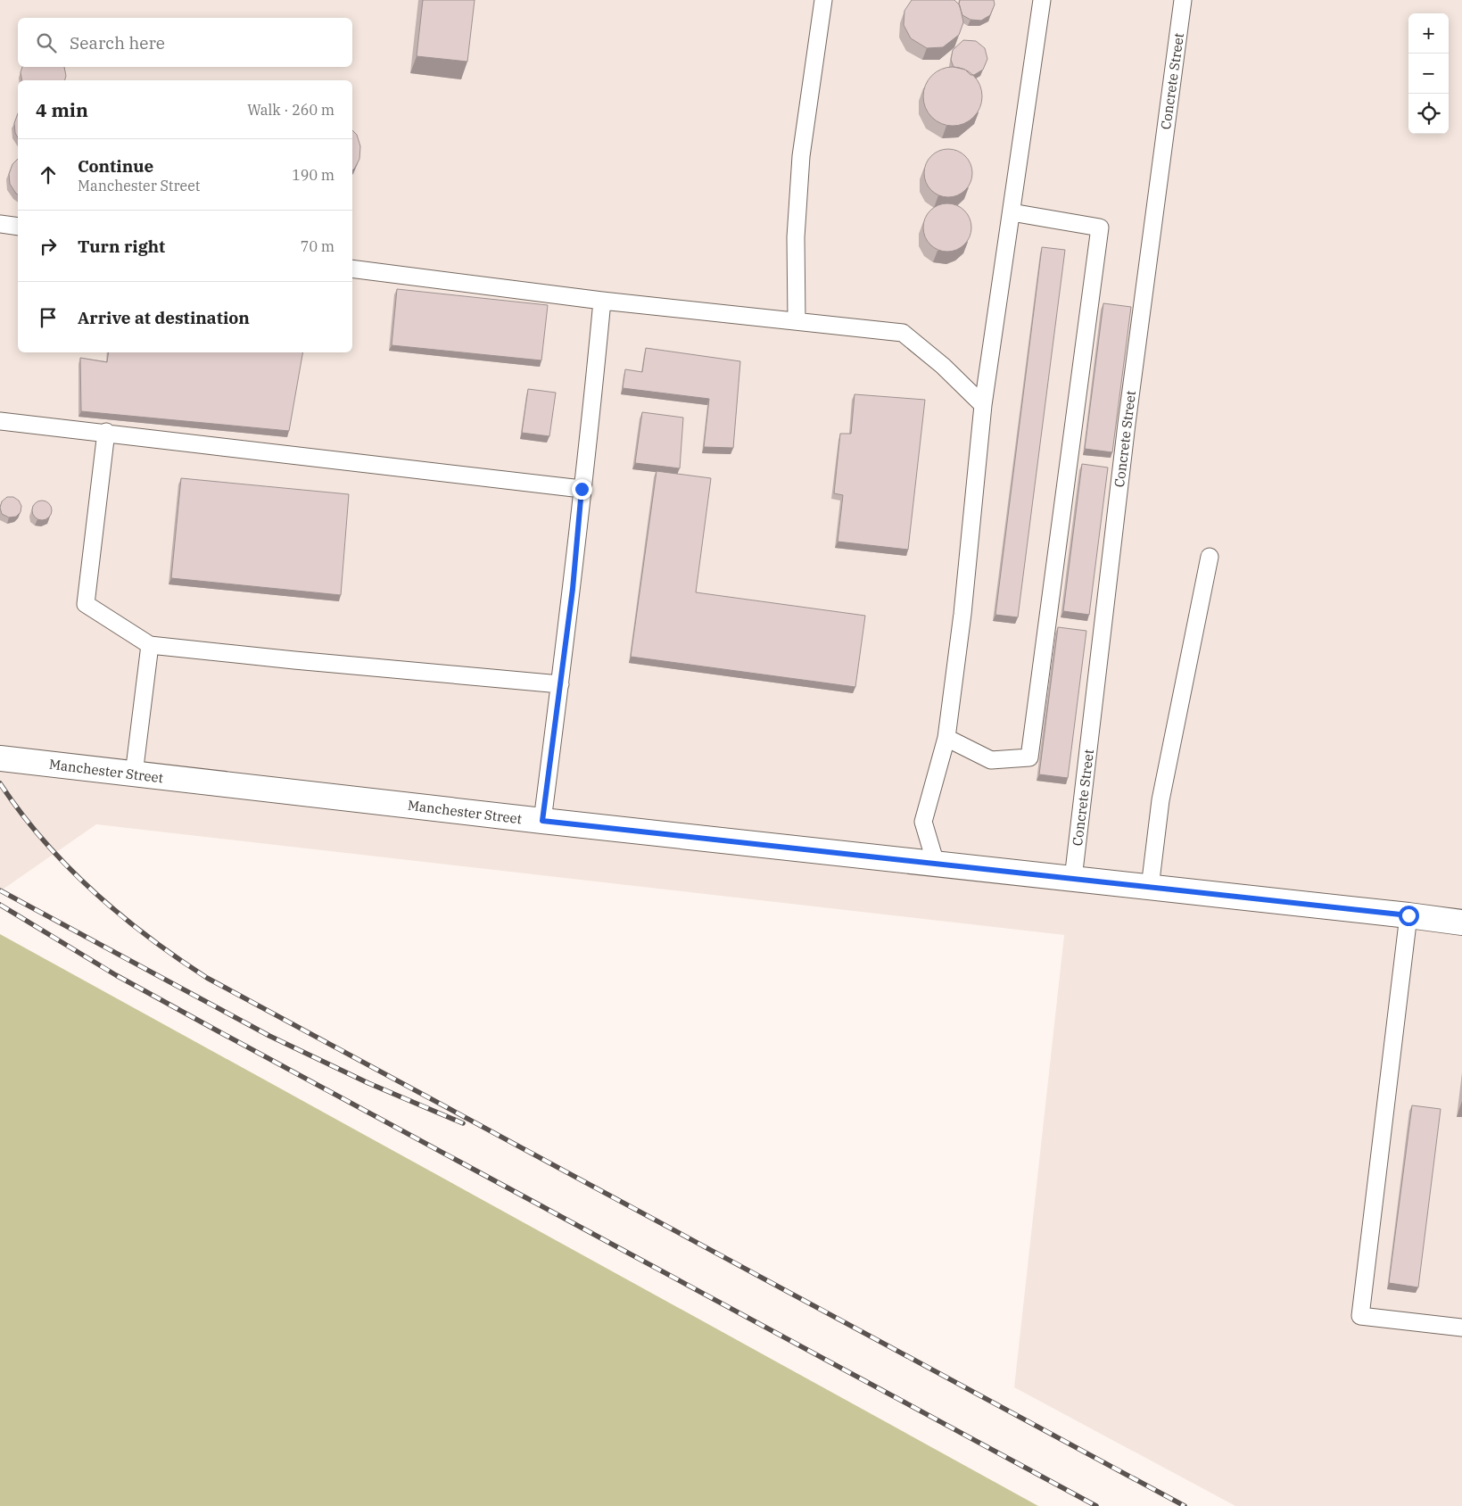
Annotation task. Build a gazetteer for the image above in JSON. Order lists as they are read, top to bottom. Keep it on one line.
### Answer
{"streets":{"street":["Manchester Street"],"lane":["Concrete Street"]},"crossings":[["Concrete Street","Manchester Street"]],"page":{"map_buttons":["+","−"],"search":"Search here","heading":["4 min","Walk · 260 m"],"list":[["Continue","Manchester Street","190 m"],["Turn right","70 m"],"Arrive at destination"]}}
